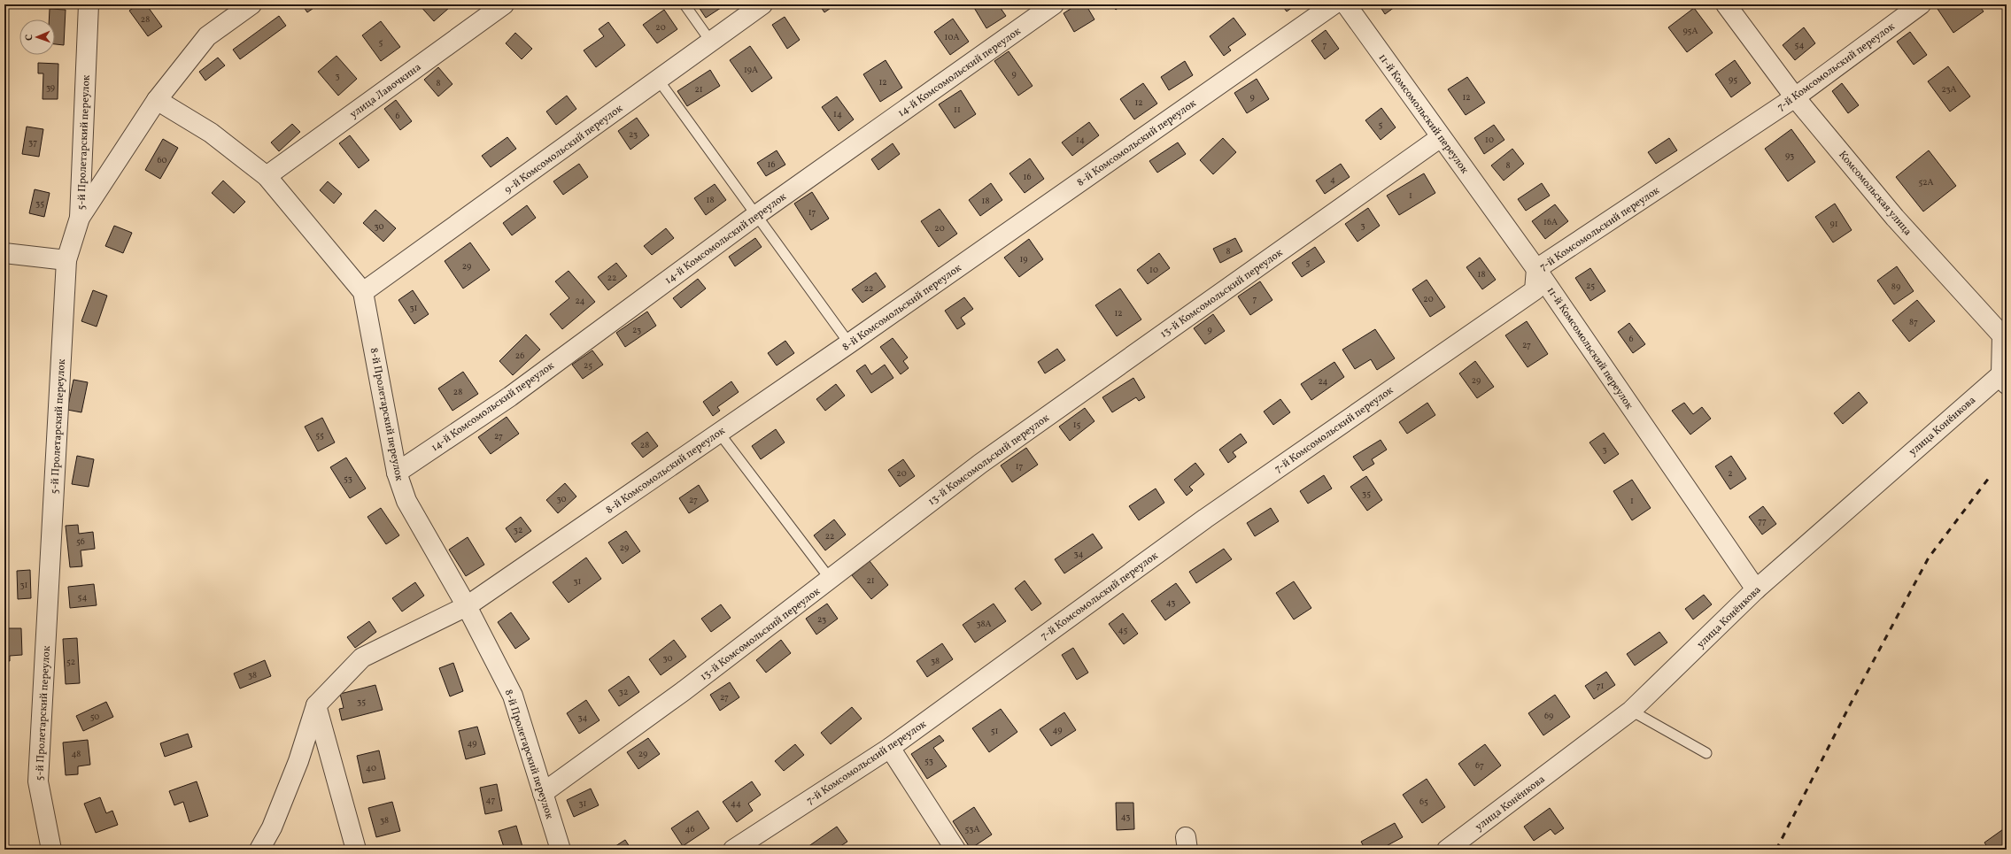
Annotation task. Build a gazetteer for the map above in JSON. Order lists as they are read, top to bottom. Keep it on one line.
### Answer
{"streets":{"street":["7-й Комсомольский переулок","14-й Комсомольский переулок","улица Лавочкина","11-й Комсомольский переулок","5-й Пролетарский переулок","8-й Комсомольский переулок","9-й Комсомольский переулок","Комсомольская улица","13-й Комсомольский переулок","8-й Пролетарский переулок","улица Конёнкова"]},"crossings":[["7-й Комсомольский переулок","11-й Комсомольский переулок"],["7-й Комсомольский переулок","Комсомольская улица"],["14-й Комсомольский переулок","8-й Пролетарский переулок"],["улица Лавочкина","8-й Пролетарский переулок"],["11-й Комсомольский переулок","13-й Комсомольский переулок"],["11-й Комсомольский переулок","улица Конёнкова"],["8-й Комсомольский переулок","8-й Пролетарский переулок"],["9-й Комсомольский переулок","8-й Пролетарский переулок"],["Комсомольская улица","улица Конёнкова"],["13-й Комсомольский переулок","8-й Пролетарский переулок"]],"house_numbers":["28","20","95А","10А","5","7","54","19А","9","3","95","12","8","39","21","23А","9","12","12","11","14","6","5","23","14","10","37","93","60","16","8","16","4","52А","1","18","18","35","17","16А","91","3","30","20","8","19","5","29","10","18","22","25","89","22","7","20","24","31","12","87","23","9","6","27","26","25","29","24","28","15","55","27","28","3","17","20","2","53","35","30","27","1","77","32","22","56","29","34","21","31","31","54","43","23","38А","45","30","38","52","38","71","32","27","35","69","50","34","49","51","49","48","29","53","67","40","47","65","31","44","43","38","46","53А"],"north":"left"}
